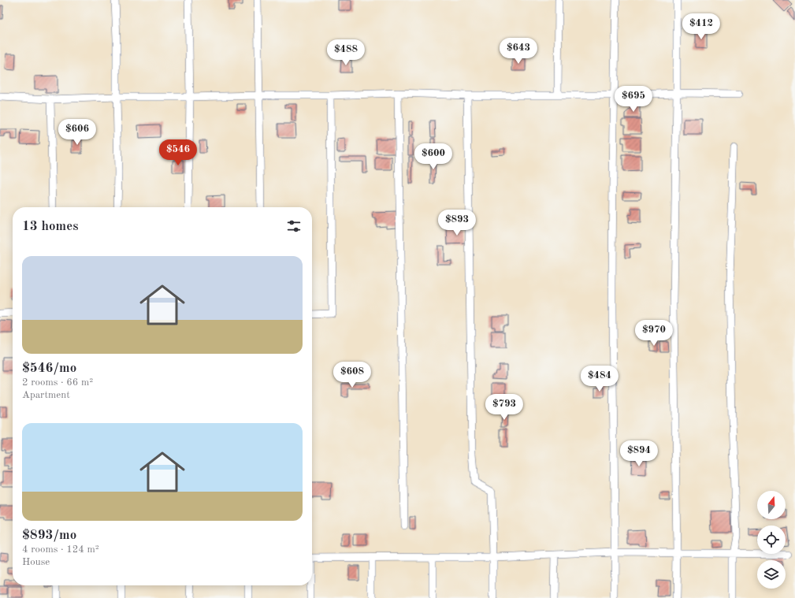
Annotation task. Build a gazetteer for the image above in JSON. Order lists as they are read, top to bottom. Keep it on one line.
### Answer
{"north":"top","page":{"price":["$412","$643","$488","$695","$606","$546","$600","$893","$970","$608","$484","$793","$894"],"heading":"13 homes","list":[{"name":"$546/mo","note":"2 rooms · 66 m² · Apartment"},{"name":"$893/mo","note":"4 rooms · 124 m² · House"}]}}
